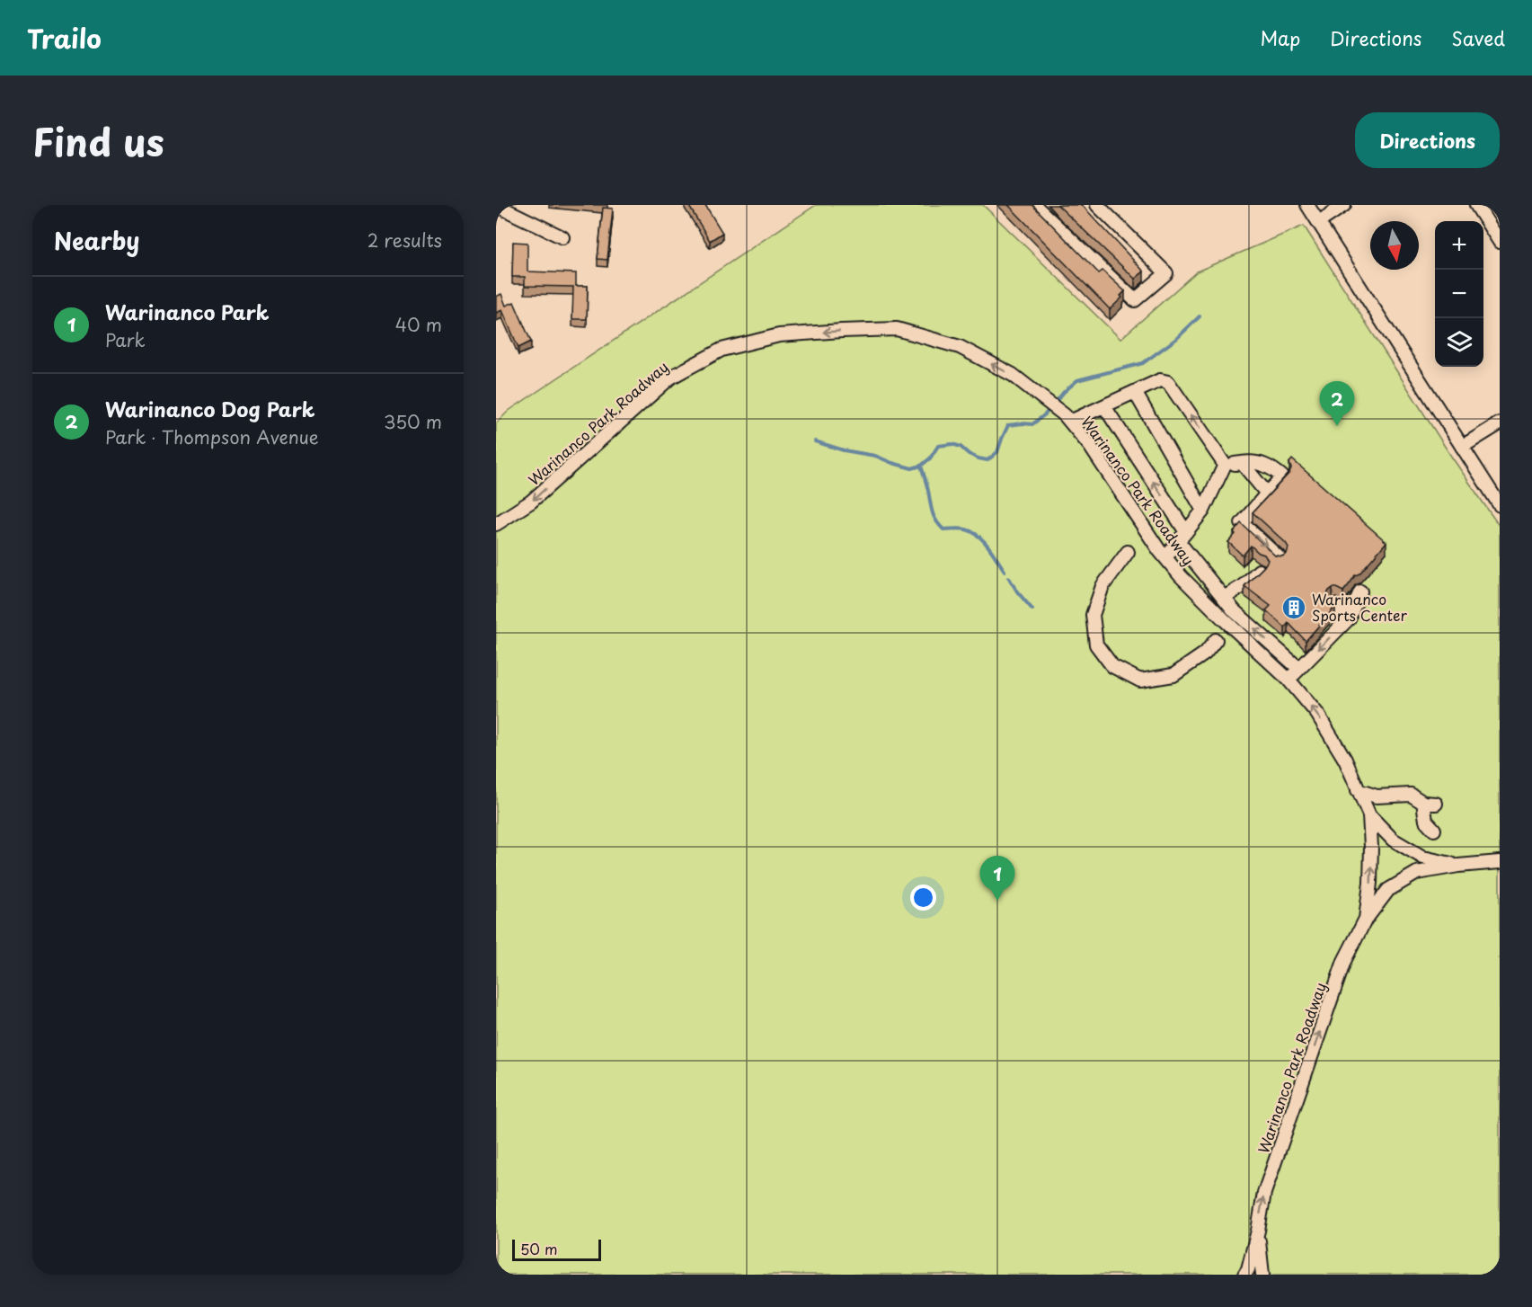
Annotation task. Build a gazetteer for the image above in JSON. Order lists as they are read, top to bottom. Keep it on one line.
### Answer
{"streets":{"street":["Warinanco Park Roadway"]},"places":{"building":["Warinanco Sports Center"]},"scale_bar":"50 m","north":"bottom","page":{"header":"Trailo","nav":["Map","Directions","Saved"],"title":"Find us","buttons":"Directions","heading":["Nearby","2 results"],"map_buttons":["+","−"],"list":[{"mark":"1","name":"Warinanco Park","note":"Park","value":"40 m"},{"mark":"2","name":"Warinanco Dog Park","note":"Park · Thompson Avenue","value":"350 m"}],"pins":["2","1"],"scale":"50 m"}}
